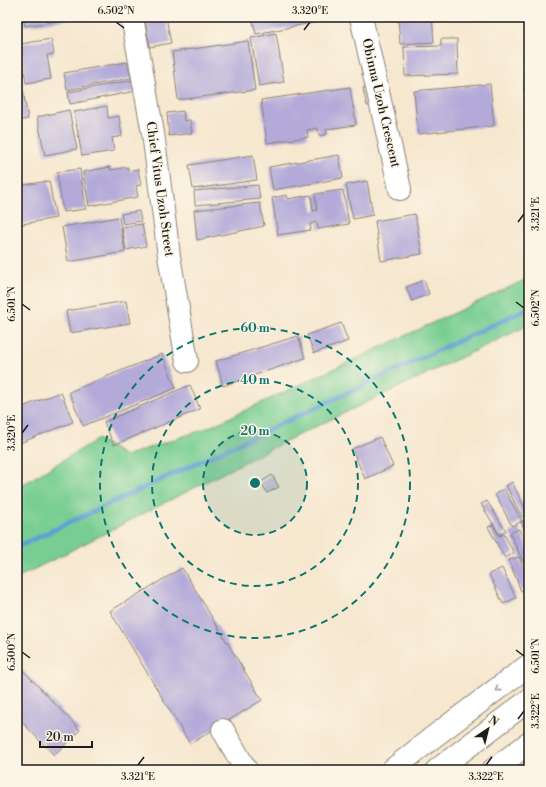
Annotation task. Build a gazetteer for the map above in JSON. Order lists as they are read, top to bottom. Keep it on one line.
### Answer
{"streets":{"main road":["Obinna Uzoh Crescent","Chief Vitus Uzoh Street"]},"scale_bar":"20 m","north":"top right","coordinates":["6.502°N","3.320°E","3.321°E","6.501°N","6.500°N","3.322°E"],"rings":["60 m","40 m","20 m"]}
